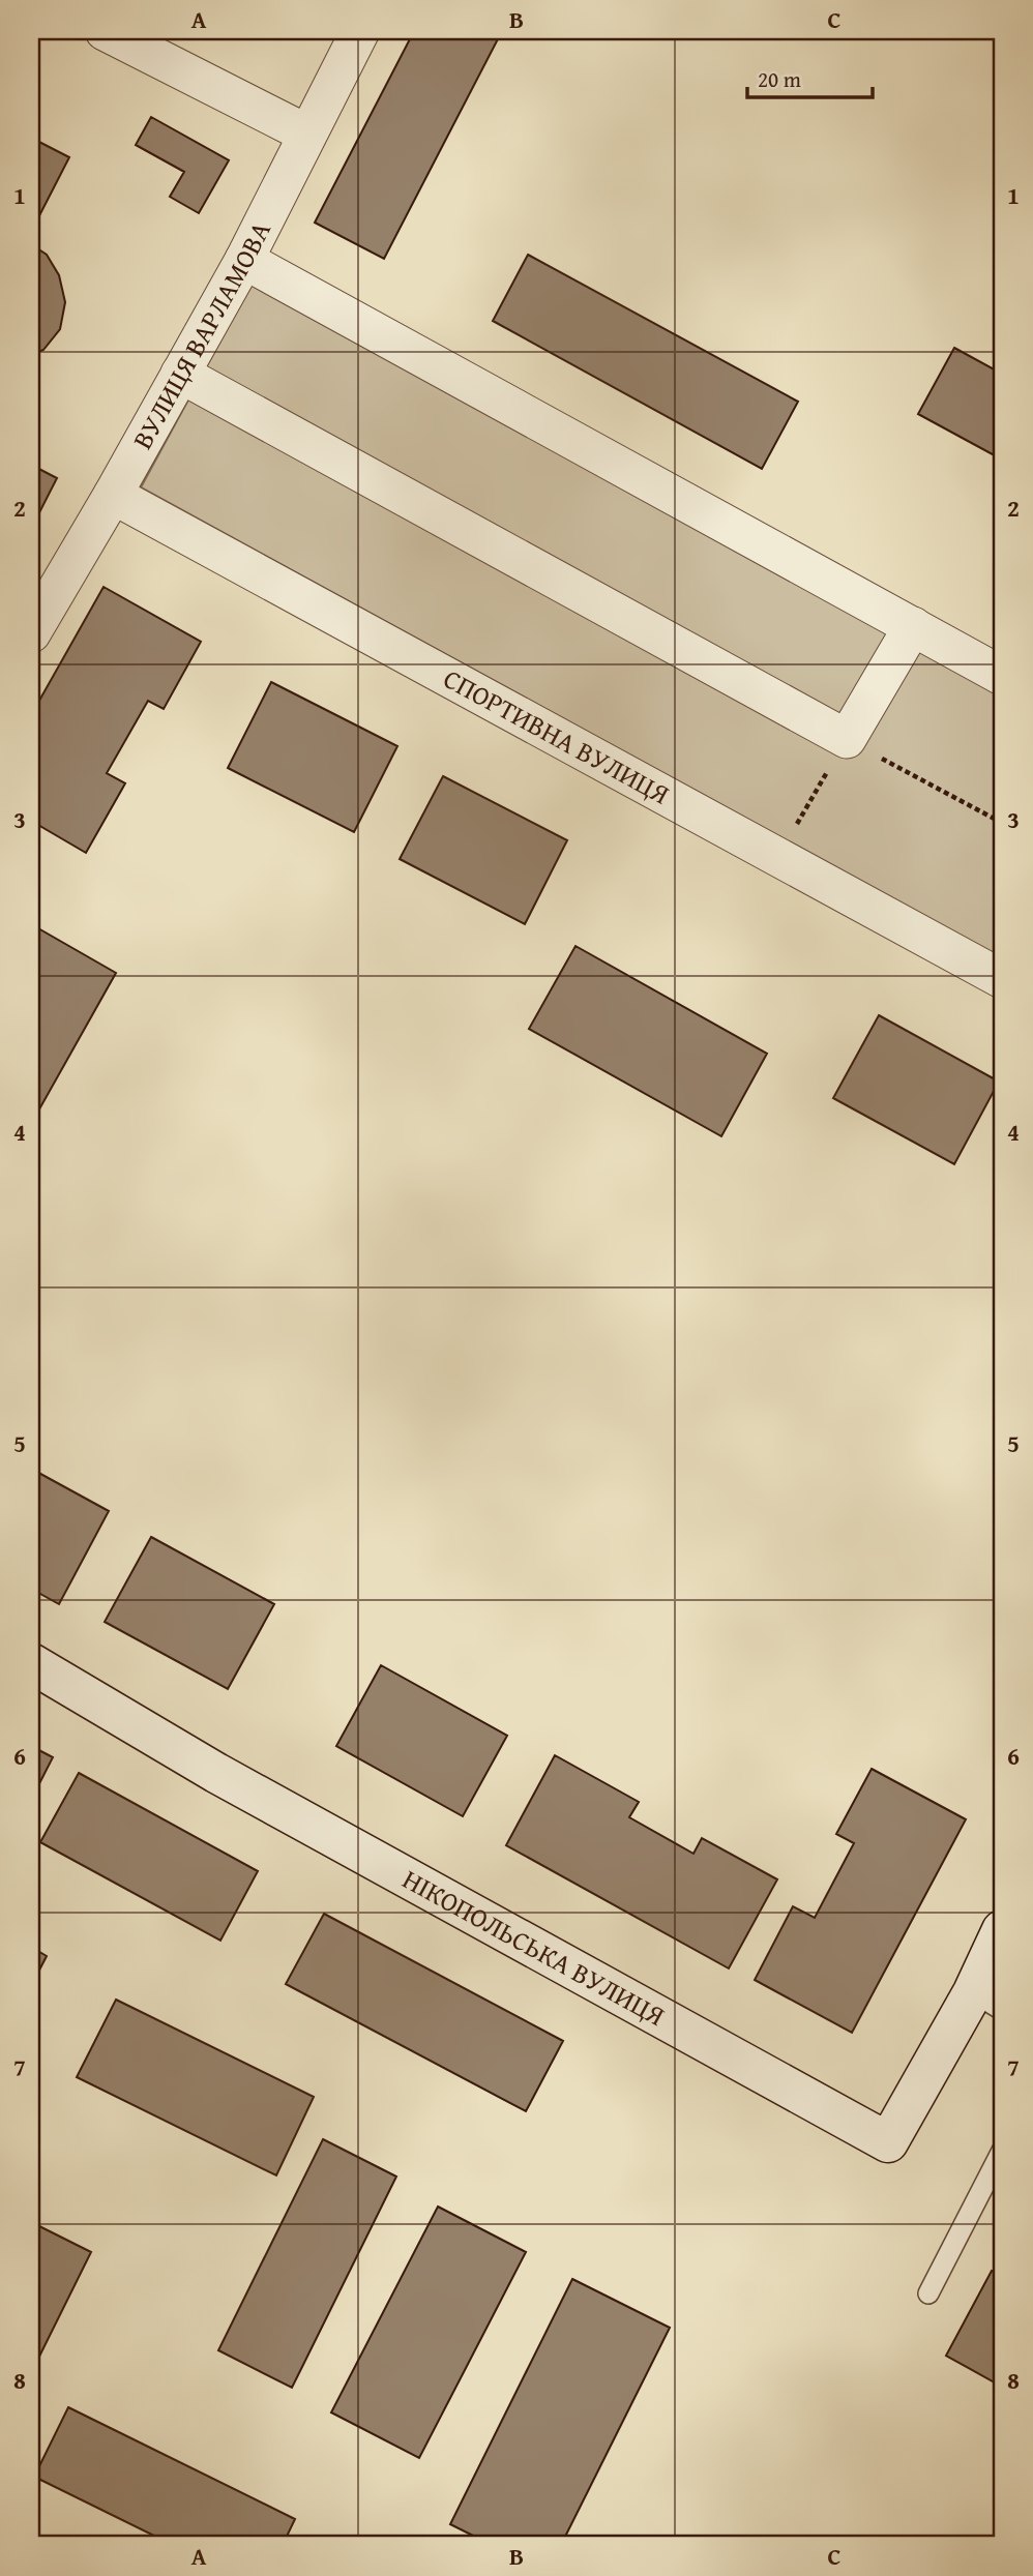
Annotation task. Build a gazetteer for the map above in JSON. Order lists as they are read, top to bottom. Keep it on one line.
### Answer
{"streets":{"street":["ВУЛИЦЯ ВАРЛАМОВА","СПОРТИВНА ВУЛИЦЯ","НІКОПОЛЬСЬКА ВУЛИЦЯ"]},"crossings":[["ВУЛИЦЯ ВАРЛАМОВА","СПОРТИВНА ВУЛИЦЯ"]],"scale_bar":"20 m","grid":{"columns":["A","B","C"],"rows":["1","2","3","4","5","6","7","8"]}}
